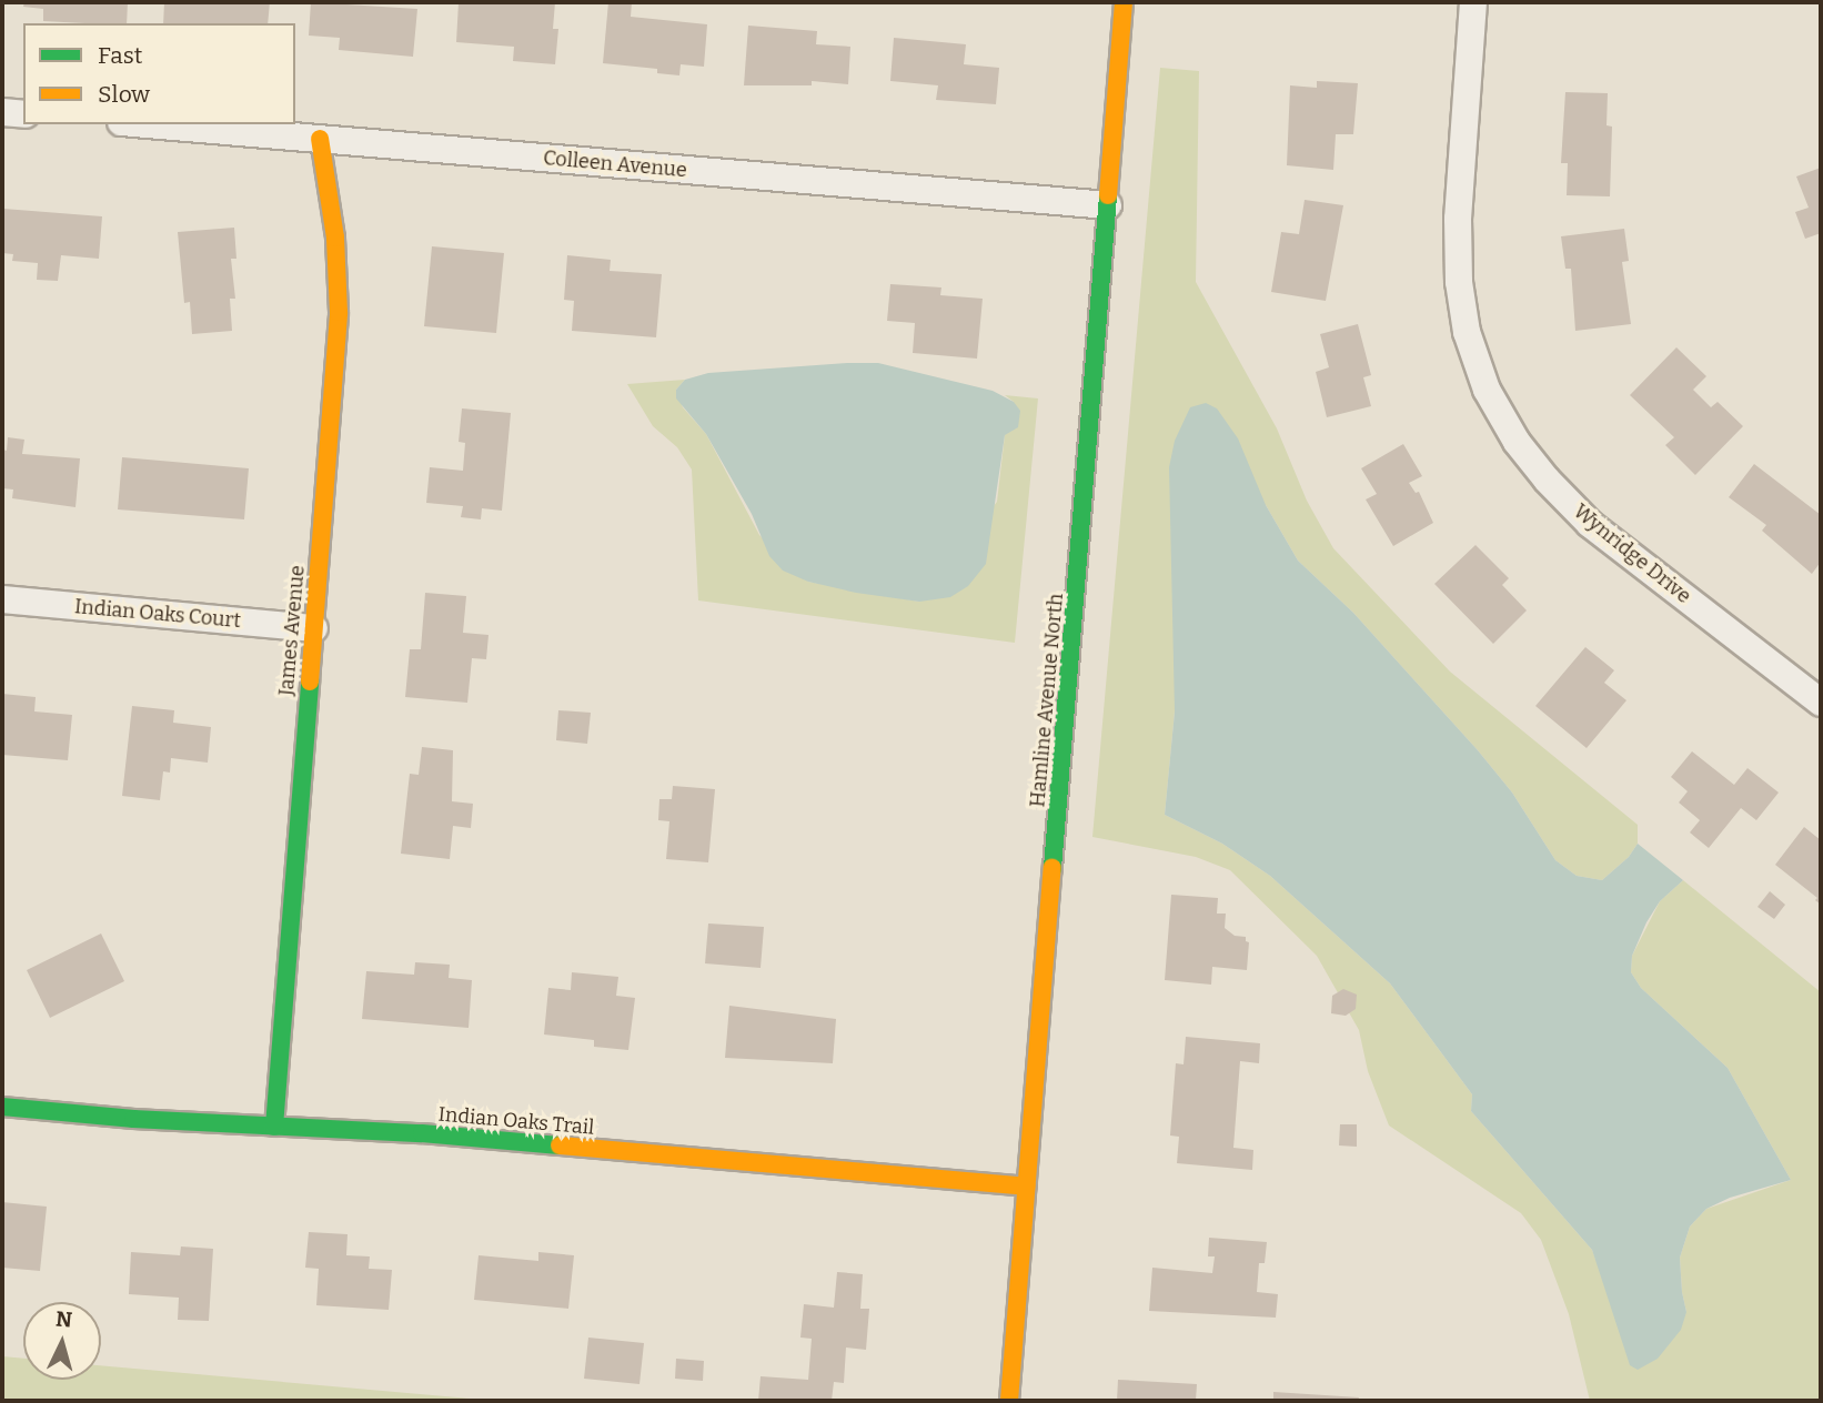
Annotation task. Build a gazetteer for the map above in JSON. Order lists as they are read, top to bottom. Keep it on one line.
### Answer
{"streets":{"street":["Colleen Avenue","Wynridge Drive","Indian Oaks Court","James Avenue","Hamline Avenue North","Indian Oaks Trail"]},"crossings":[["Colleen Avenue","James Avenue"],["Colleen Avenue","Hamline Avenue North"],["Indian Oaks Court","James Avenue"],["James Avenue","Indian Oaks Trail"],["Hamline Avenue North","Indian Oaks Trail"]],"legend":["Fast","Slow"],"north":"top"}
